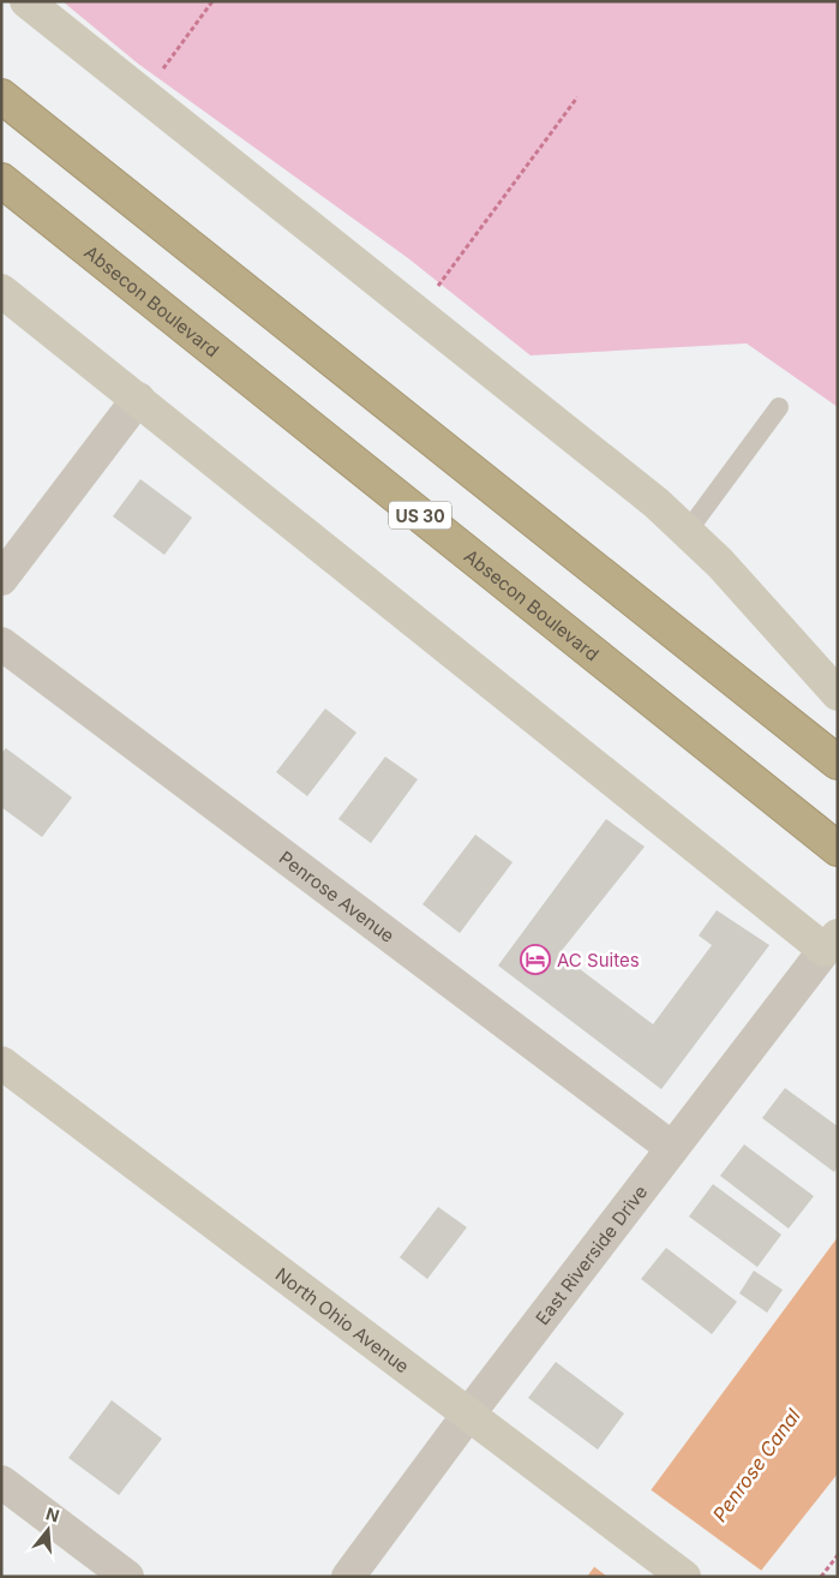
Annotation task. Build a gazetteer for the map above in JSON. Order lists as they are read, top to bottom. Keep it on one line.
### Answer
{"streets":{"highway":["Absecon Boulevard","US 30"],"street":["Penrose Avenue","East Riverside Drive","North Ohio Avenue"]},"crossings":[["Penrose Avenue","East Riverside Drive"],["East Riverside Drive","North Ohio Avenue"]],"water":["Penrose Canal"],"places":{"hotel":["AC Suites"]},"north":"top"}
